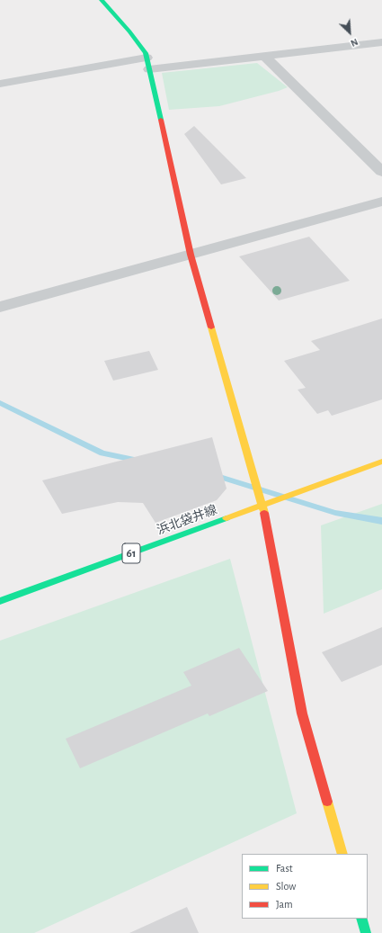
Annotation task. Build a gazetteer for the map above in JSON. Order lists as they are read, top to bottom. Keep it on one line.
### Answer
{"streets":{"street":["浜北袋井線","61"]},"legend":["Fast","Slow","Jam"],"north":"bottom right"}
